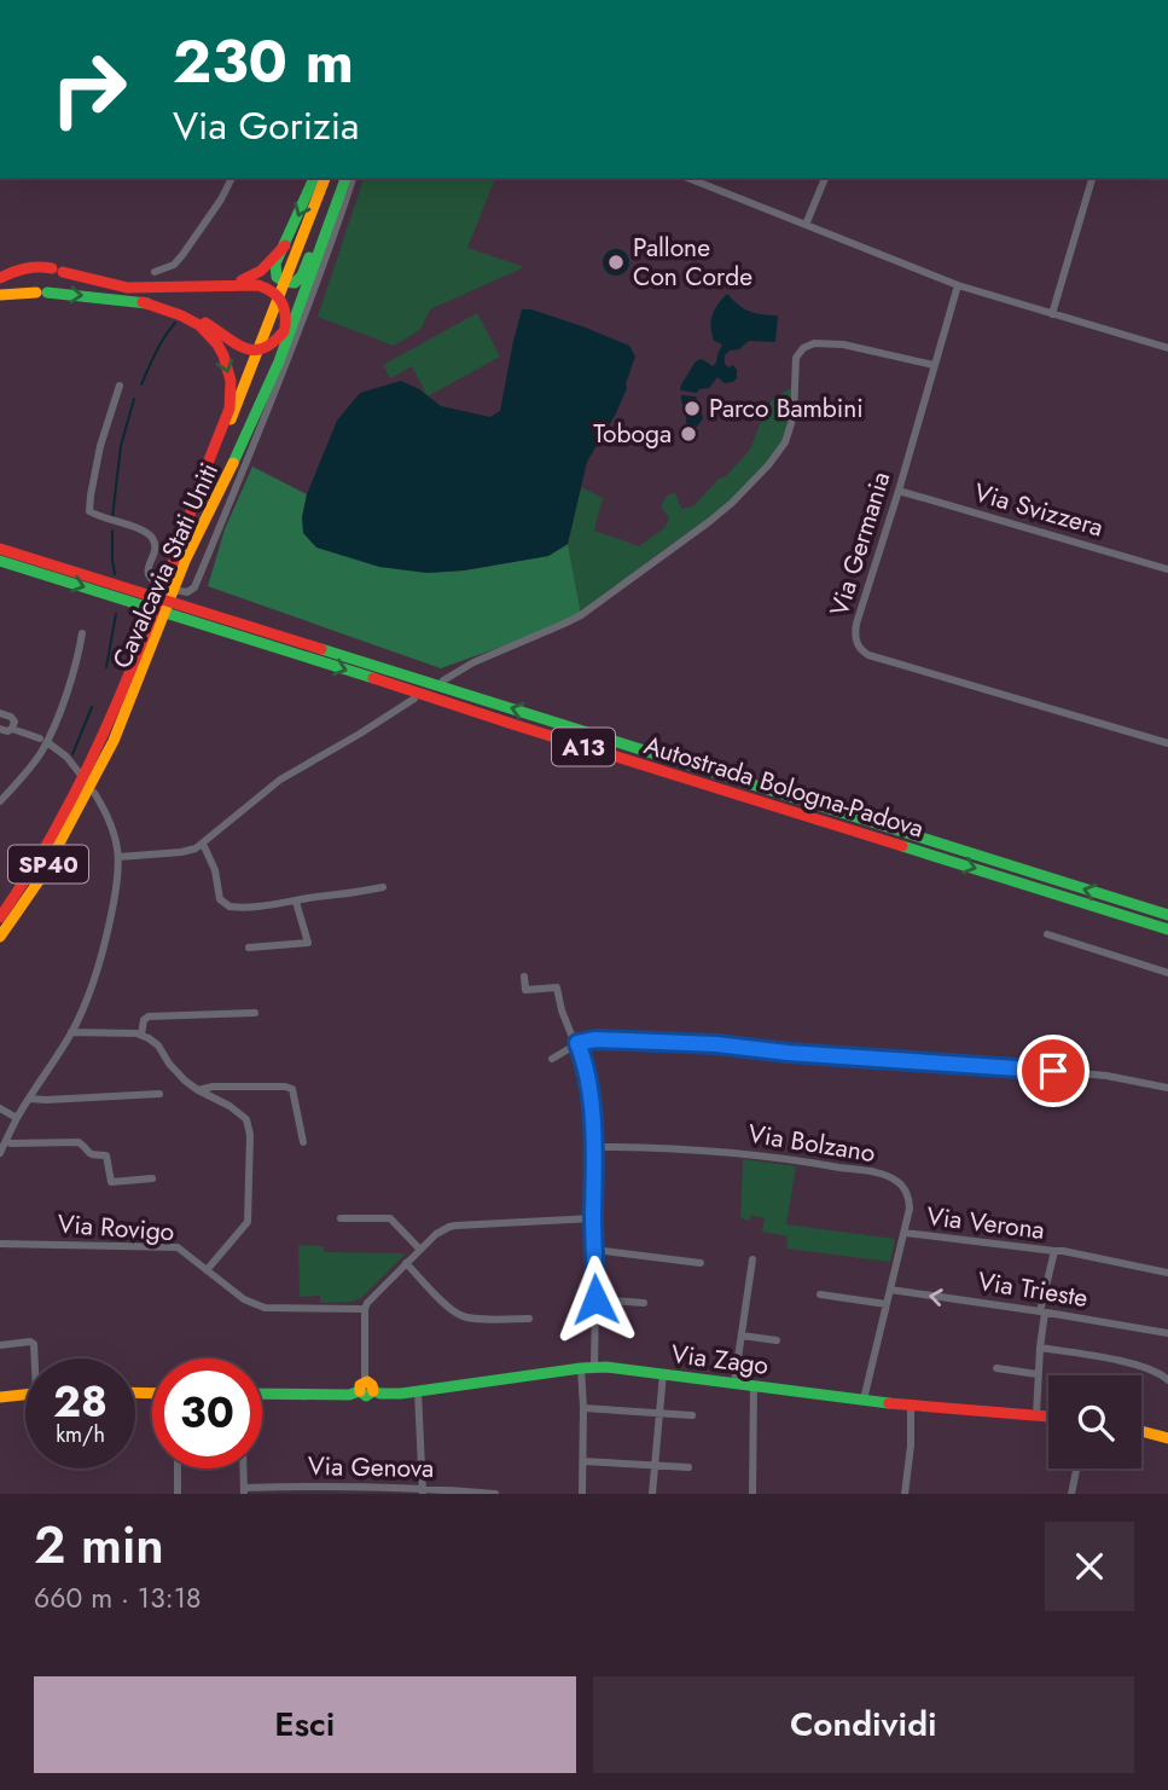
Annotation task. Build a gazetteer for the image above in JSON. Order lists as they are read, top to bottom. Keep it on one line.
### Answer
{"streets":{"main road":["Cavalcavia Stati Uniti","A13","Autostrada Bologna-Padova","SP40","Via Zago"],"street":["Via Svizzera","Via Germania","Via Bolzano","Via Verona","Via Rovigo","Via Trieste","Via Genova"]},"crossings":[["Via Svizzera","Via Germania"],["Cavalcavia Stati Uniti","SP40"],["A13","Autostrada Bologna-Padova"],["Via Bolzano","Via Verona"],["Via Bolzano","Via Trieste"],["Via Bolzano","Via Zago"],["Via Verona","Via Trieste"],["Via Verona","Via Zago"]],"one_way":["Via Trieste"],"places":["Pallone Con Corde","Parco Bambini","Toboga"],"page":{"turn":["230 m","Via Gorizia"],"speed":"28 km/h","limit":"30","heading":["2 min","660 m · 13:18"],"buttons":["Esci","Condividi"]}}
